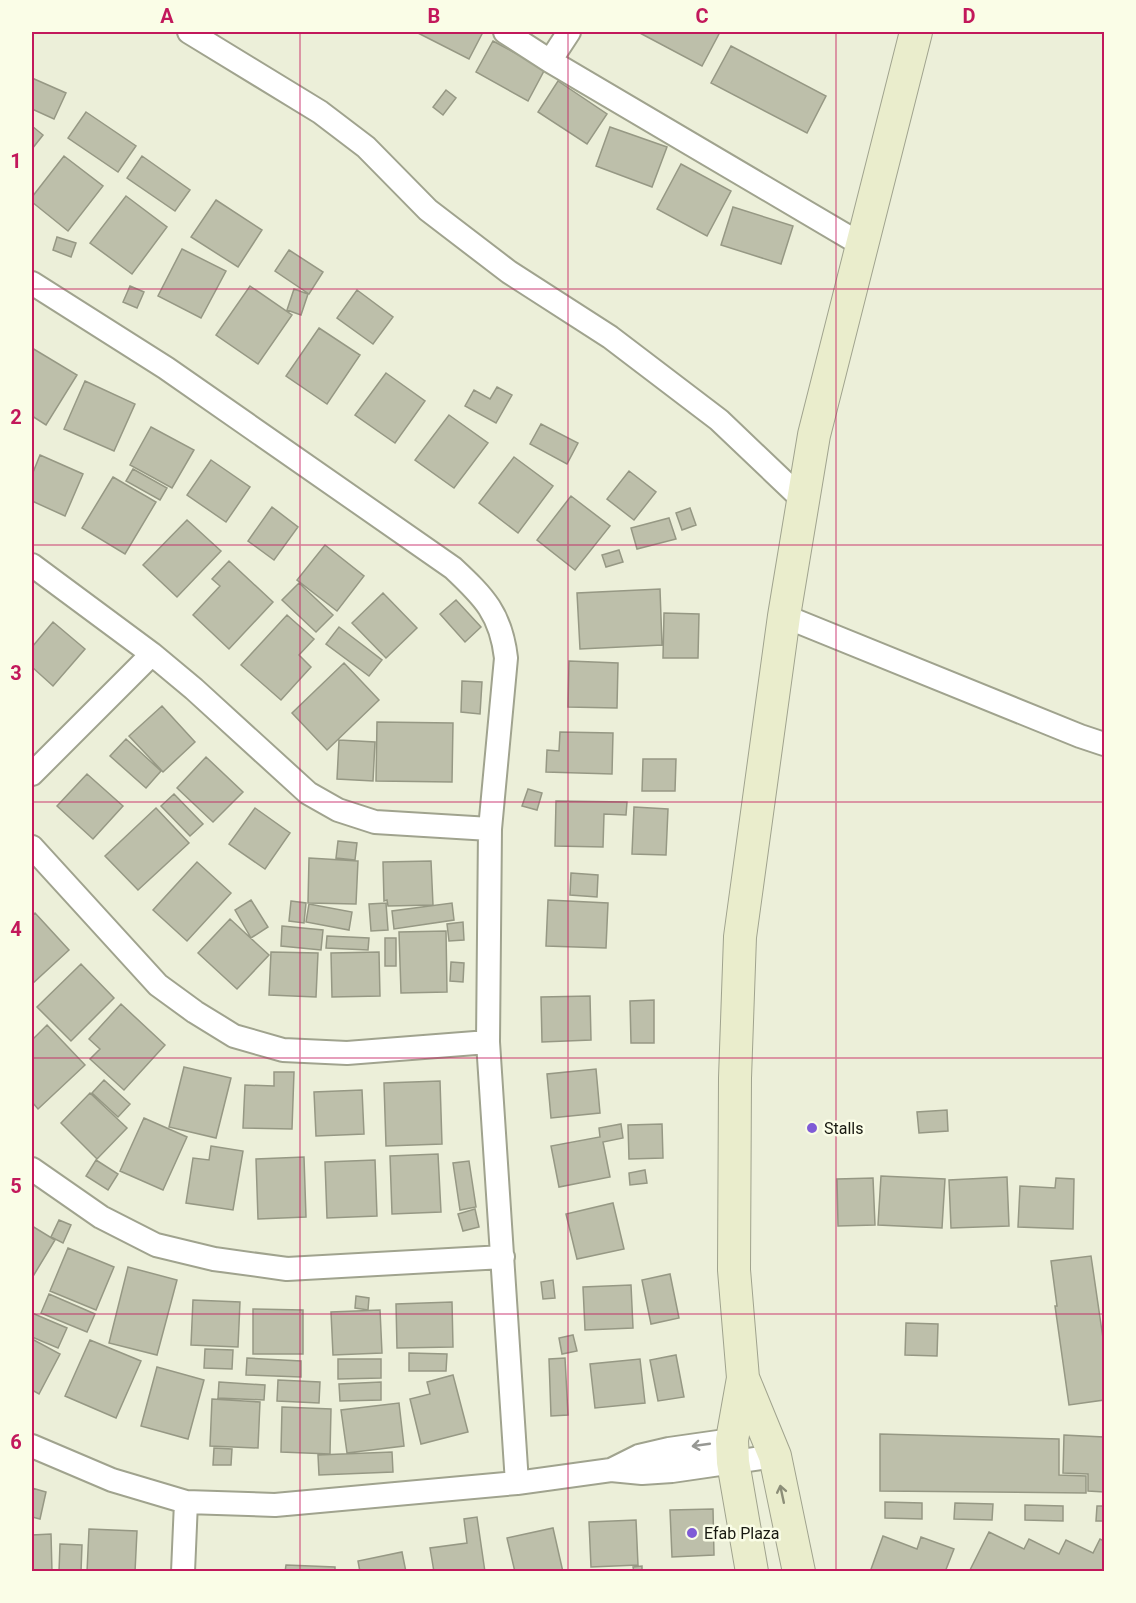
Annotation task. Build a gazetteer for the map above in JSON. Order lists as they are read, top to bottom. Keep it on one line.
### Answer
{"places":["Stalls","Efab Plaza"],"grid":{"columns":["A","B","C","D"],"rows":["1","2","3","4","5","6"]}}
